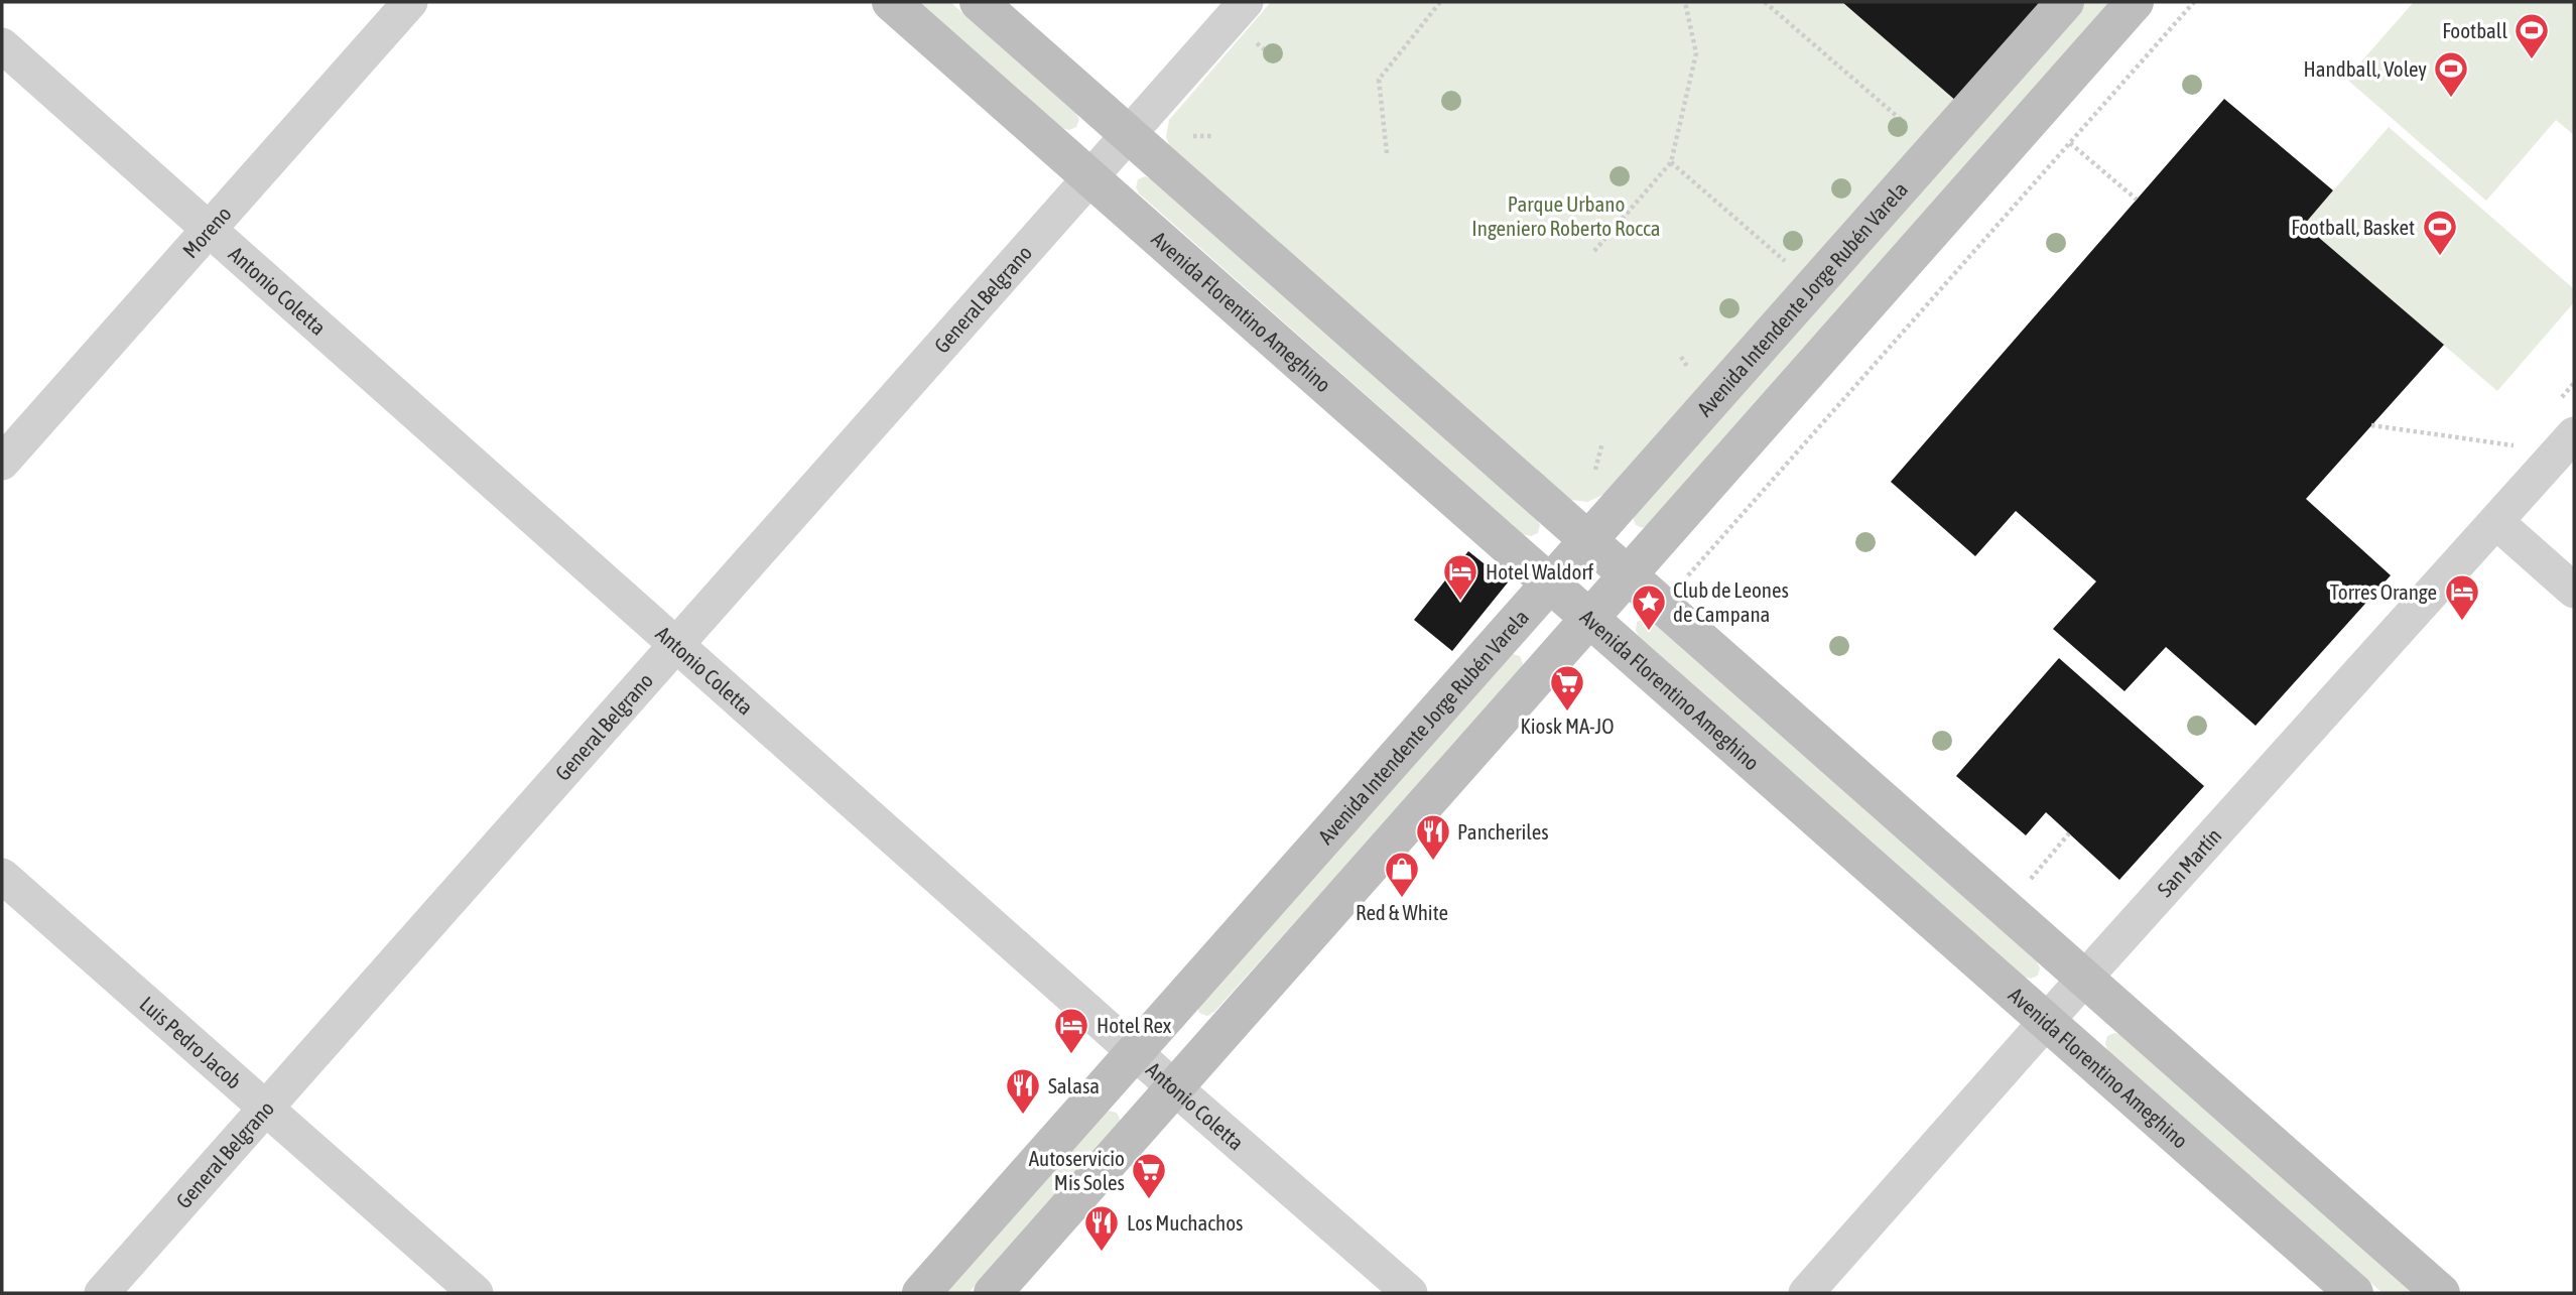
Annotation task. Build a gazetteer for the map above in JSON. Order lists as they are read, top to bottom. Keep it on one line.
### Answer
{"streets":{"main road":["Avenida Intendente Jorge Rubén Varela","Avenida Florentino Ameghino"],"street":["Moreno","Antonio Coletta","General Belgrano","San Martín","Luis Pedro Jacob"]},"crossings":[["Moreno","Antonio Coletta"],["Antonio Coletta","Avenida Intendente Jorge Rubén Varela"],["Antonio Coletta","General Belgrano"],["Avenida Intendente Jorge Rubén Varela","Avenida Florentino Ameghino"],["General Belgrano","Avenida Florentino Ameghino"],["General Belgrano","Luis Pedro Jacob"],["Avenida Florentino Ameghino","San Martín"]],"parks":["Parque Urbano Ingeniero Roberto Rocca"],"places":{"sports":["Football","Handball, Voley","Football, Basket"],"hotel":["Hotel Waldorf","Torres Orange","Hotel Rex"],"place":["Club de Leones de Campana"],"supermarket":["Kiosk MA-JO","Autoservicio Mis Soles"],"restaurant":["Pancheriles","Salasa","Los Muchachos"],"shop":["Red & White"]}}
